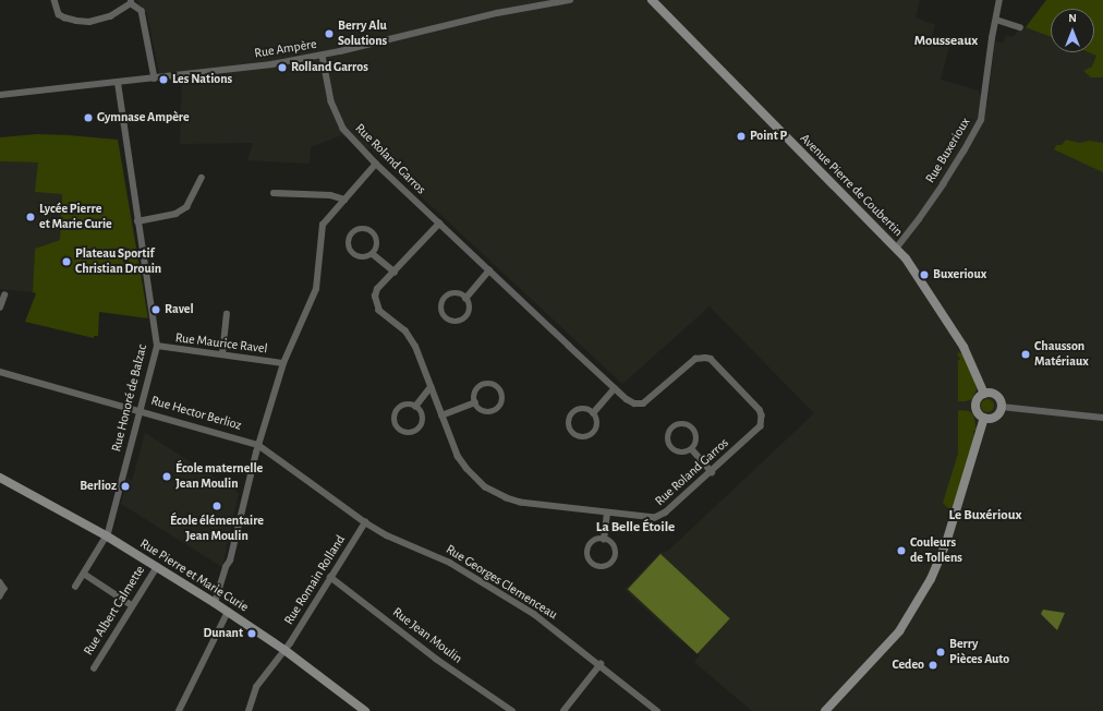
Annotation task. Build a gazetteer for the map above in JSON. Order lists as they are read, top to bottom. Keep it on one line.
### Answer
{"streets":{"street":["Rue Ampère","Rue Buxerioux","Rue Roland Garros","Avenue Pierre de Coubertin","Rue Maurice Ravel","Rue Honoré de Balzac","Rue Hector Berlioz","Rue Pierre et Marie Curie","Rue Romain Rolland","Rue Georges Clemenceau","Rue Albert Calmette","Rue Jean Moulin"]},"crossings":[["Rue Ampère","Rue Roland Garros"],["Rue Ampère","Rue Honoré de Balzac"],["Rue Buxerioux","Avenue Pierre de Coubertin"],["Rue Maurice Ravel","Rue Honoré de Balzac"],["Rue Honoré de Balzac","Rue Hector Berlioz"],["Rue Honoré de Balzac","Rue Pierre et Marie Curie"],["Rue Hector Berlioz","Rue Romain Rolland"],["Rue Hector Berlioz","Rue Georges Clemenceau"],["Rue Pierre et Marie Curie","Rue Romain Rolland"],["Rue Pierre et Marie Curie","Rue Albert Calmette"],["Rue Romain Rolland","Rue Georges Clemenceau"],["Rue Romain Rolland","Rue Jean Moulin"]],"districts":["Mousseaux","Le Buxérioux","La Belle Étoile"],"places":["Berry Alu Solutions","Rolland Garros","Les Nations","Gymnase Ampère","Point P","Lycée Pierre et Marie Curie","Plateau Sportif Christian Drouin","Buxerioux","Ravel","Chausson Matériaux","École maternelle Jean Moulin","Berlioz","École élémentaire Jean Moulin","Couleurs de Tollens","Dunant","Berry Pièces Auto","Cedeo"],"north":"top"}
